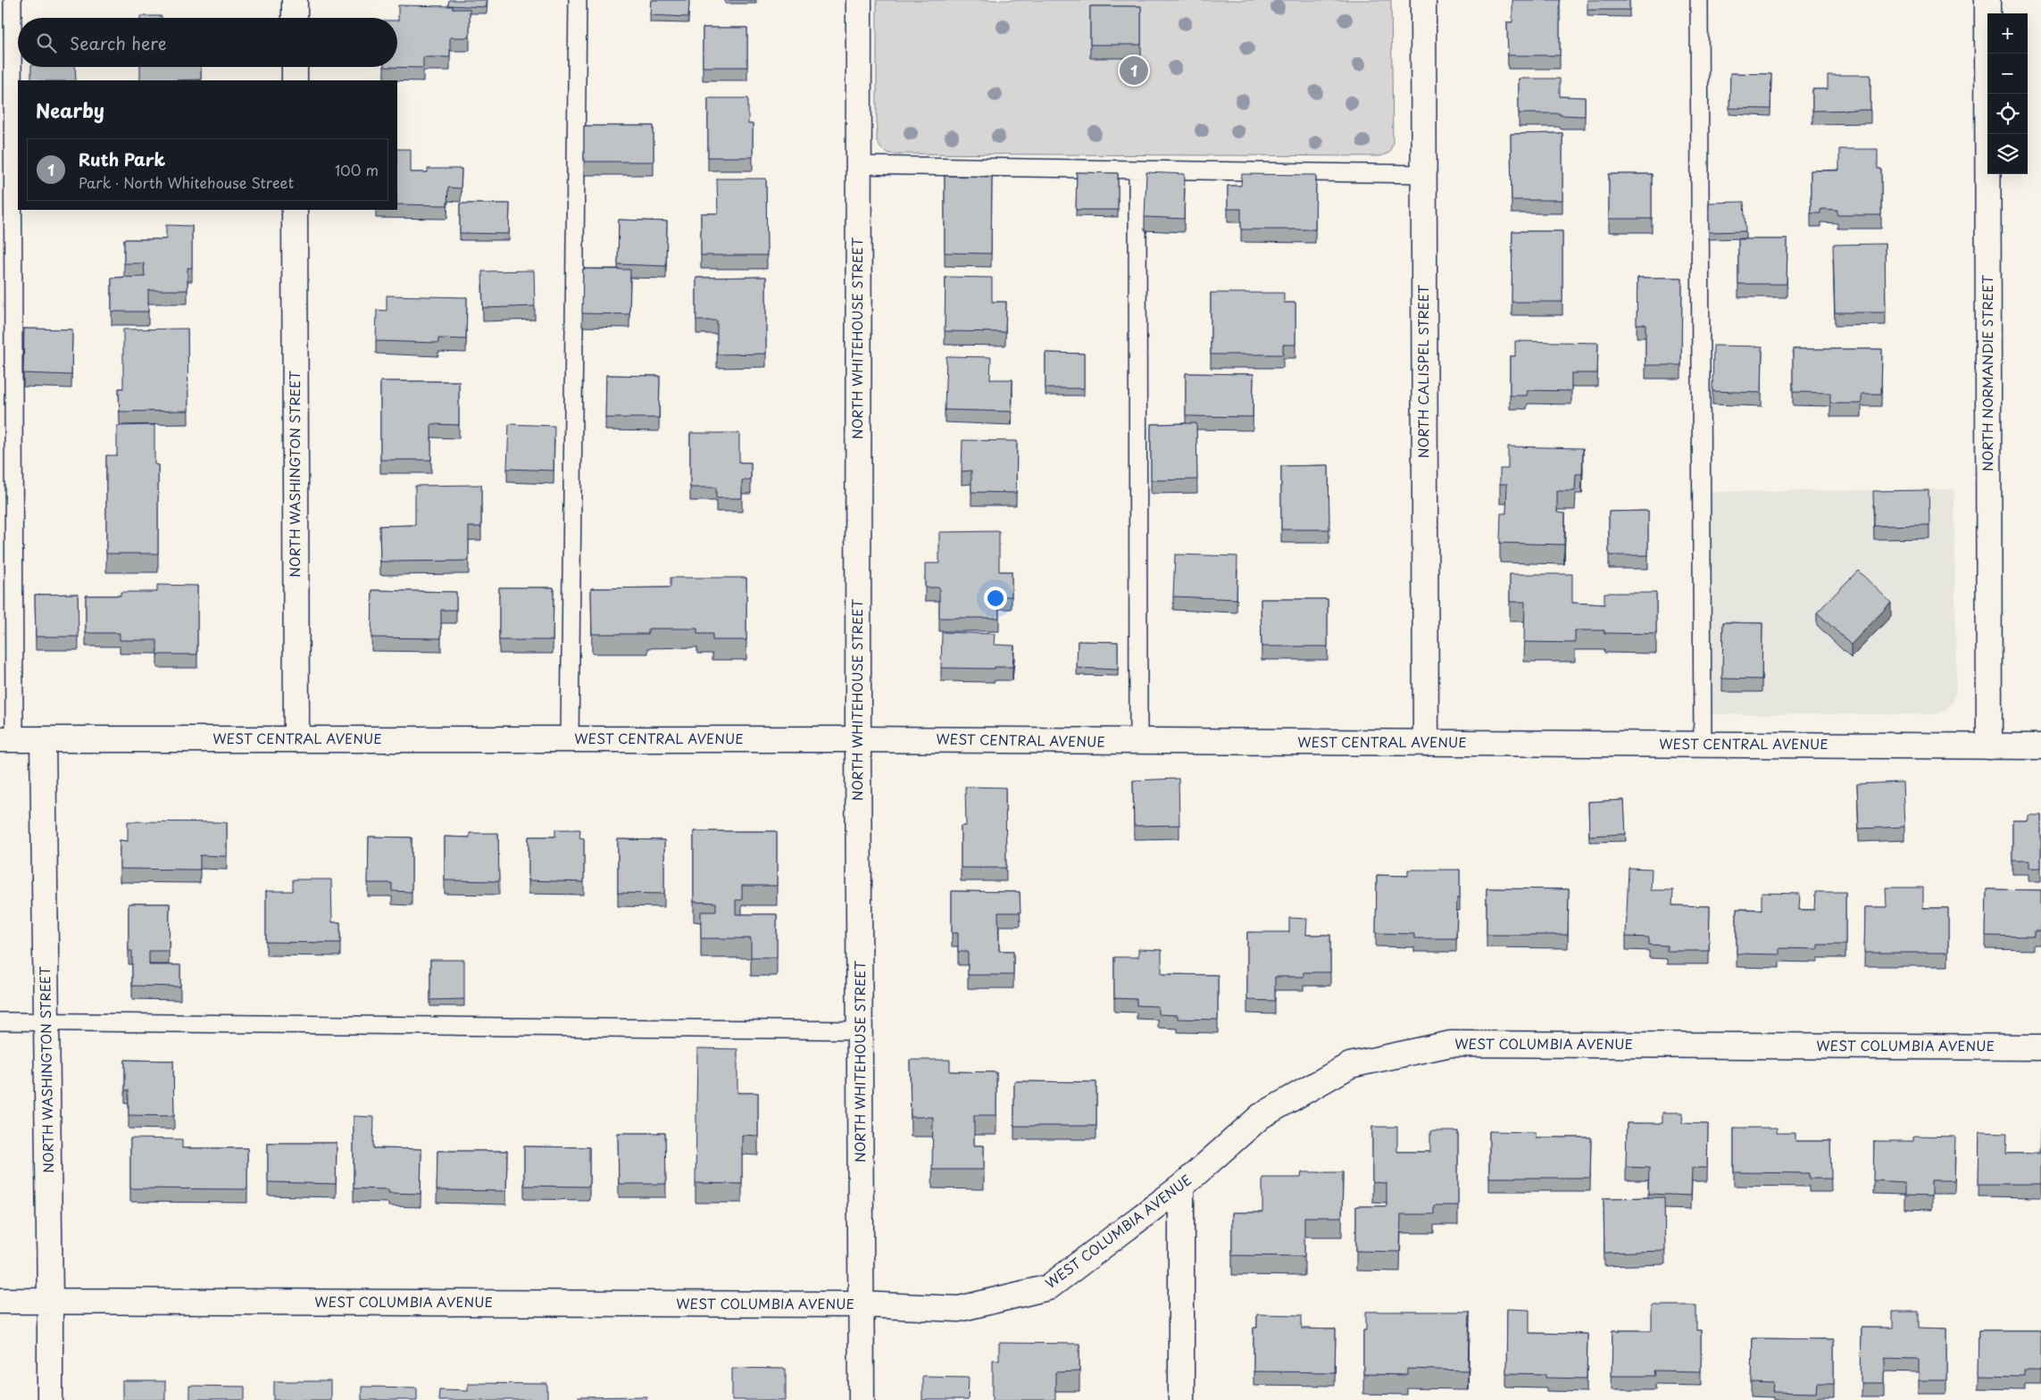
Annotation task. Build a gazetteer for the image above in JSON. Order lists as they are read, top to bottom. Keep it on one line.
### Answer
{"streets":{"street":["NORTH WHITEHOUSE STREET","NORTH CALISPEL STREET","NORTH NORMANDIE STREET","NORTH WASHINGTON STREET","WEST CENTRAL AVENUE","WEST COLUMBIA AVENUE"]},"crossings":[["NORTH WHITEHOUSE STREET","WEST CENTRAL AVENUE"],["NORTH WHITEHOUSE STREET","WEST COLUMBIA AVENUE"],["NORTH CALISPEL STREET","WEST CENTRAL AVENUE"],["NORTH NORMANDIE STREET","WEST CENTRAL AVENUE"],["NORTH WASHINGTON STREET","WEST CENTRAL AVENUE"],["NORTH WASHINGTON STREET","WEST COLUMBIA AVENUE"]],"page":{"map_buttons":["+","−"],"search":"Search here","pins":"1","heading":"Nearby","list":[{"mark":"1","name":"Ruth Park","note":"Park · North Whitehouse Street","value":"100 m"}]}}
